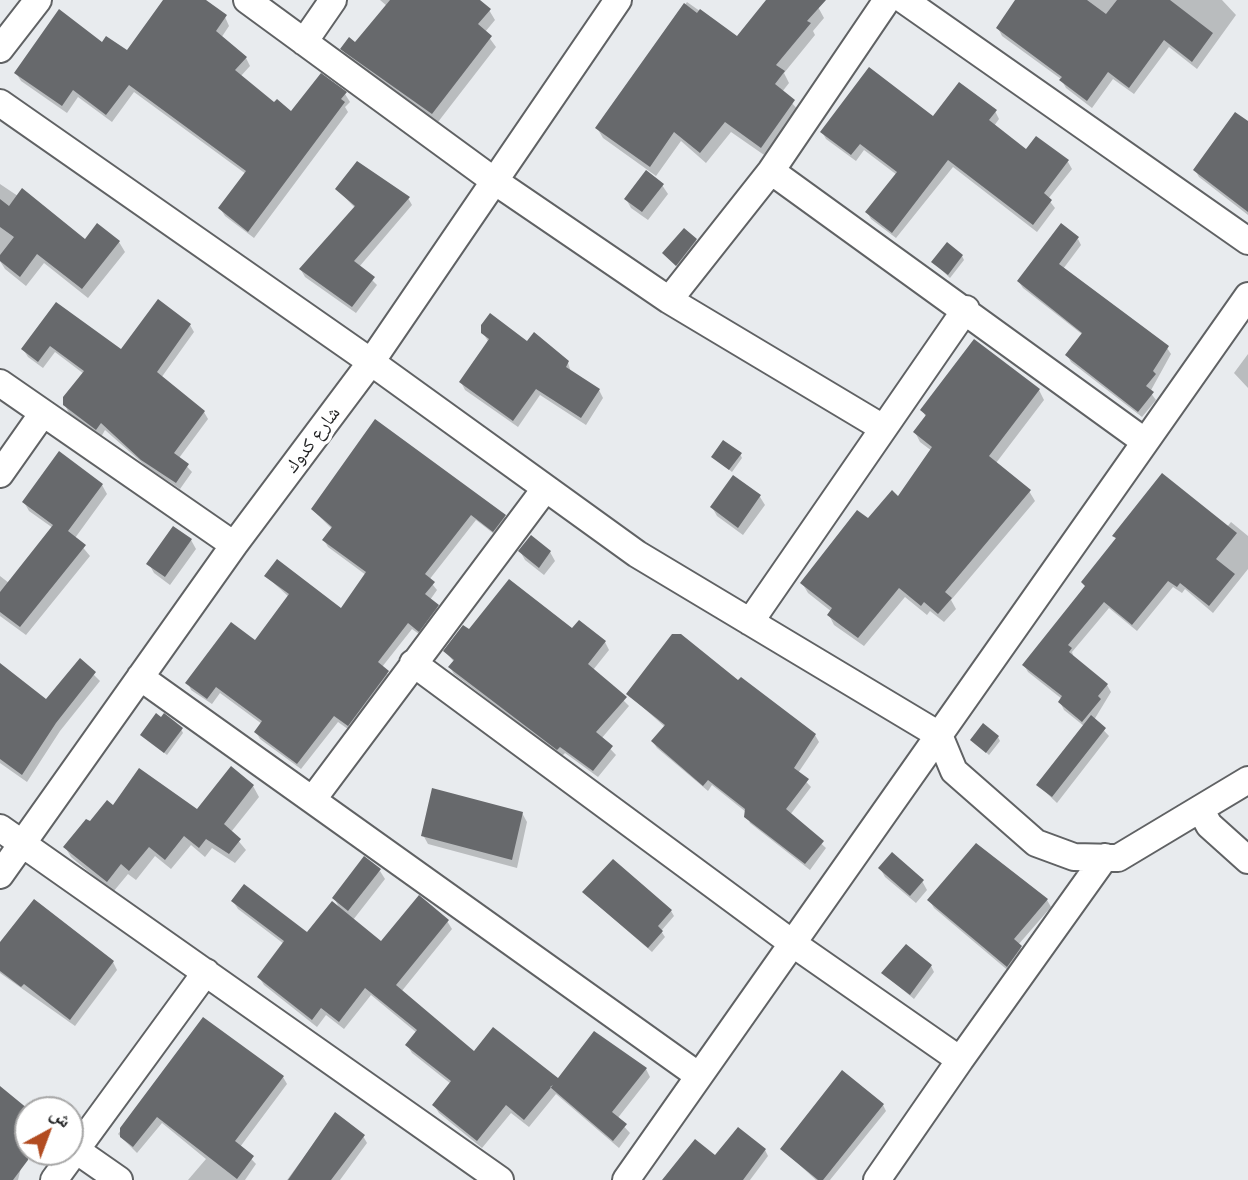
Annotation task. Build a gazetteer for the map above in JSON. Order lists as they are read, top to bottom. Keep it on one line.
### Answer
{"streets":{"street":["شارع كدوك"]},"north":"top right"}
